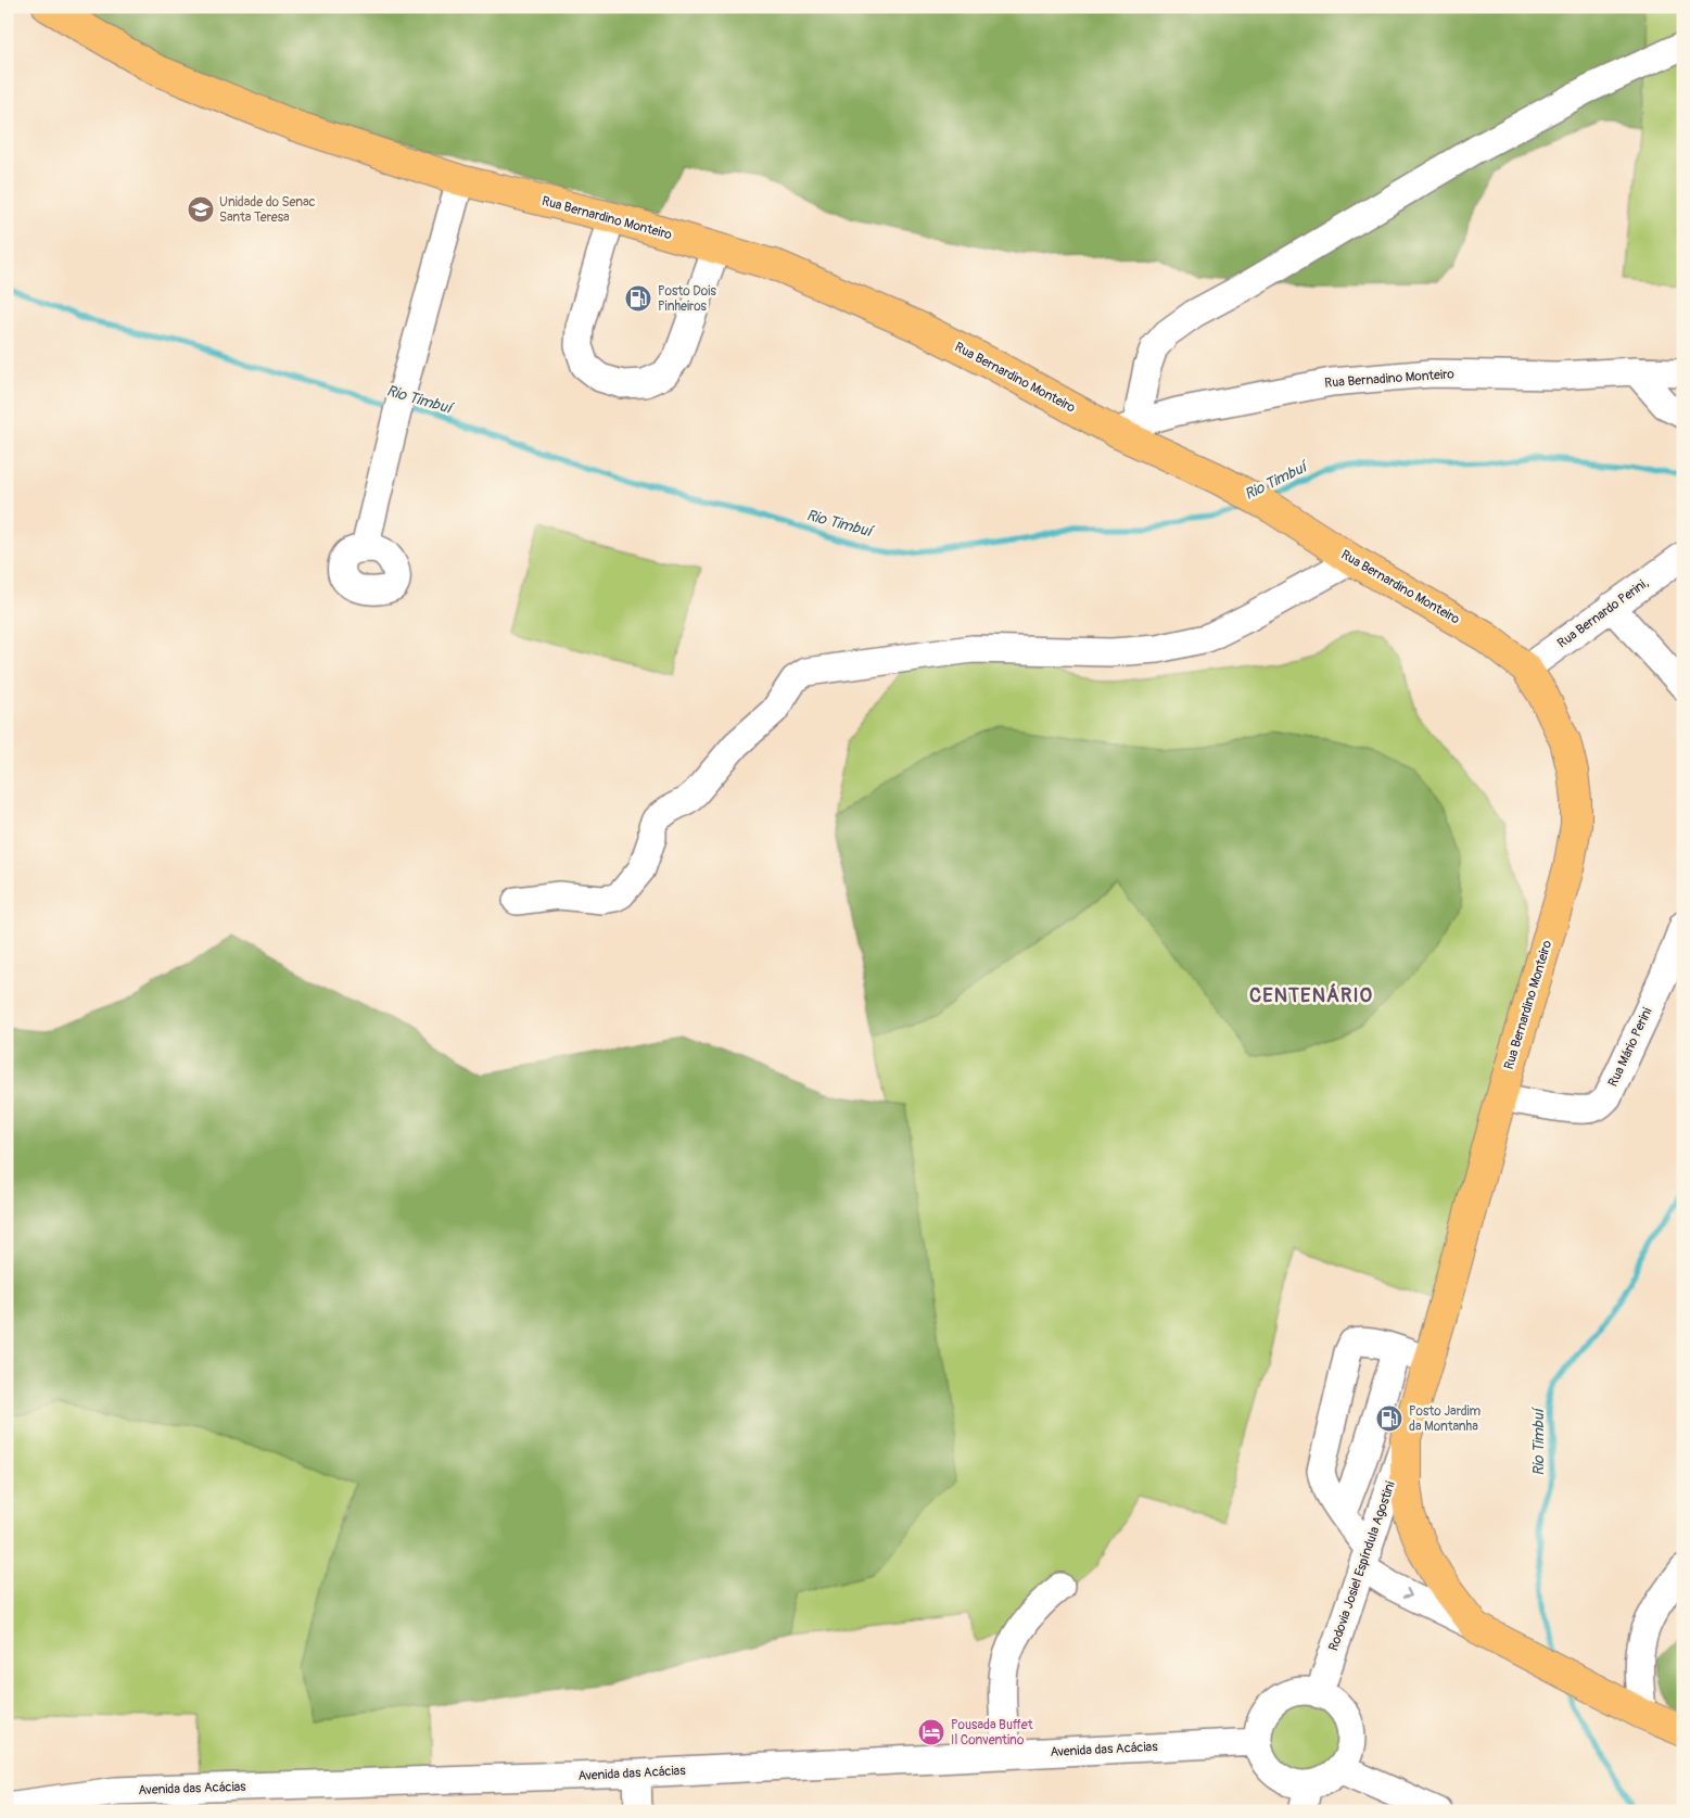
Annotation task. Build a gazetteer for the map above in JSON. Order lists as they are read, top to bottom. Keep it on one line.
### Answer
{"streets":{"main road":["Rua Bernardino Monteiro"],"street":["Rua Bernadino Monteiro","Rua Bernardo Perini,","Rua Mário Perini","Rodovia Josiel Espíndula Agostini","Avenida das Acácias"]},"crossings":[["Rua Bernardino Monteiro","Rua Bernadino Monteiro"],["Rua Bernardino Monteiro","Rua Bernardo Perini,"],["Rua Bernardino Monteiro","Rua Mário Perini"],["Rua Bernardino Monteiro","Rodovia Josiel Espíndula Agostini"],["Rodovia Josiel Espíndula Agostini","Avenida das Acácias"]],"districts":["CENTENÁRIO"],"water":["Rio Timbuí"],"places":{"school or university":["Unidade do Senac Santa Teresa"],"fuel station":["Posto Dois Pinheiros","Posto Jardim da Montanha"],"hotel":["Pousada Buffet Il Conventino"]}}
